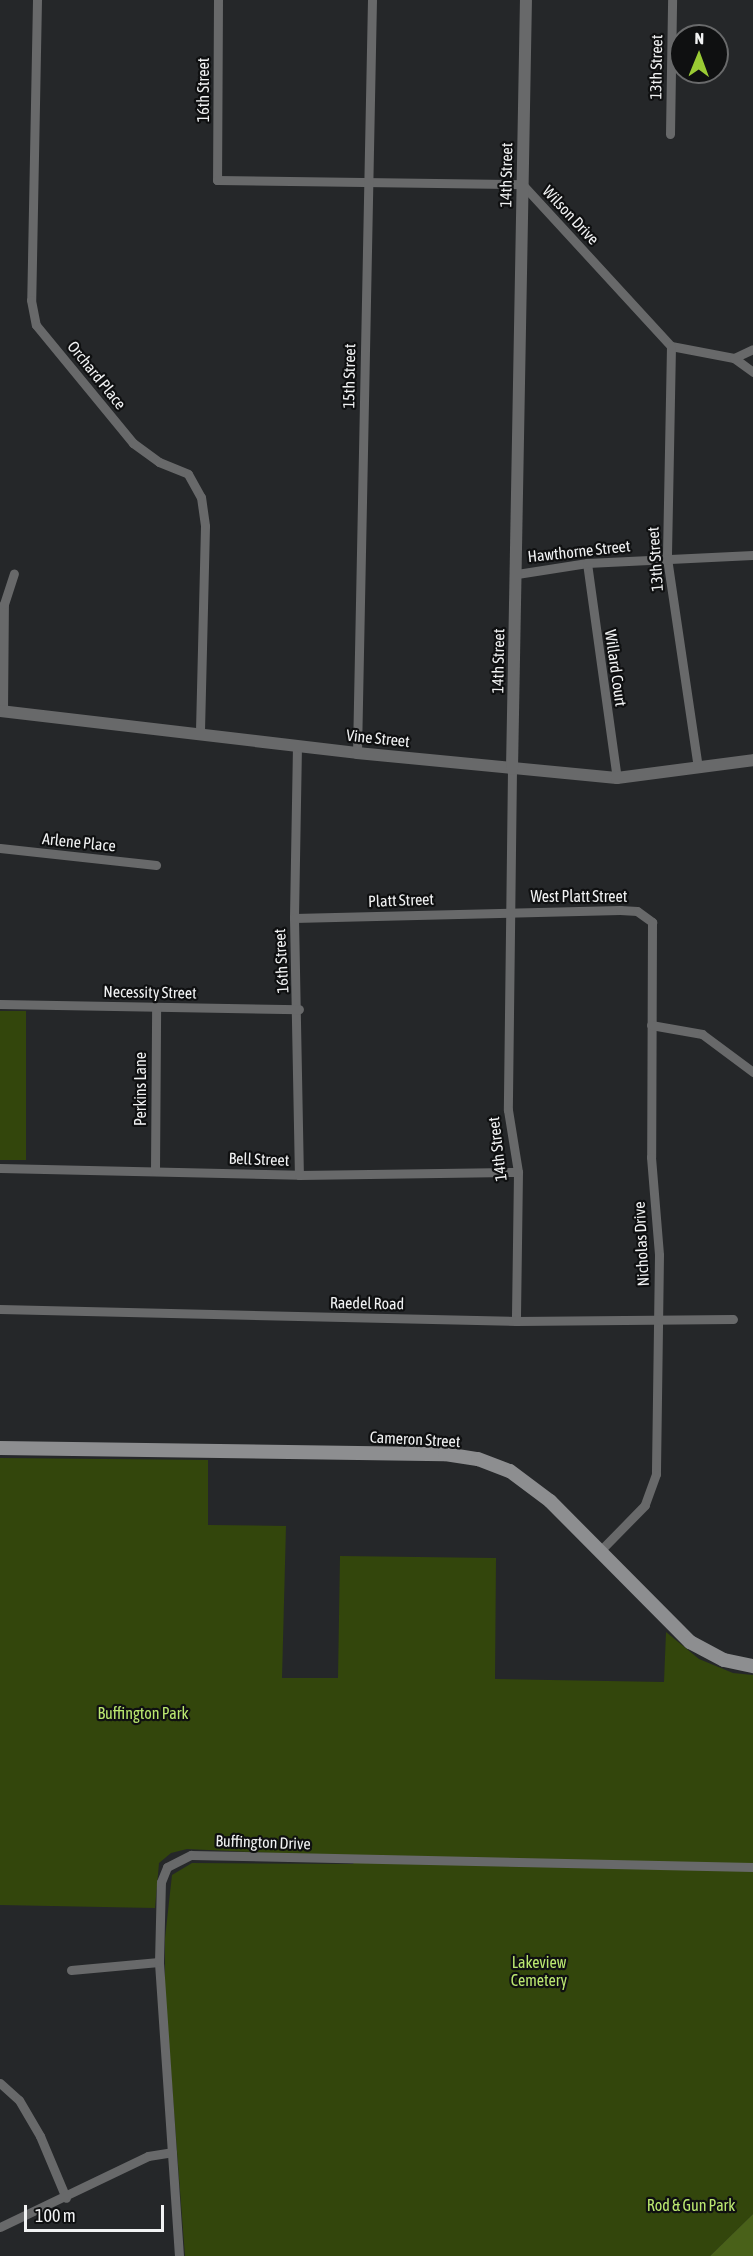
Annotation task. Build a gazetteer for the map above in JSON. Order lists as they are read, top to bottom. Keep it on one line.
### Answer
{"streets":{"main road":["Cameron Street"],"street":["13th Street","16th Street","14th Street","Wilson Drive","Orchard Place","15th Street","Hawthorne Street","Willard Court","Vine Street","Arlene Place","West Platt Street","Platt Street","Necessity Street","Perkins Lane","Bell Street","Nicholas Drive","Raedel Road","Buffington Drive"]},"crossings":[["13th Street","Wilson Drive"],["13th Street","Hawthorne Street"],["13th Street","Vine Street"],["16th Street","Wilson Drive"],["16th Street","Vine Street"],["16th Street","Platt Street"],["16th Street","Necessity Street"],["16th Street","Bell Street"],["14th Street","Wilson Drive"],["14th Street","Hawthorne Street"],["14th Street","Vine Street"],["14th Street","West Platt Street"],["14th Street","Platt Street"],["14th Street","Bell Street"],["14th Street","Raedel Road"],["Wilson Drive","15th Street"],["Orchard Place","Vine Street"],["15th Street","Vine Street"],["Hawthorne Street","Willard Court"],["Willard Court","Vine Street"],["West Platt Street","Platt Street"],["West Platt Street","Nicholas Drive"],["Necessity Street","Perkins Lane"],["Perkins Lane","Bell Street"],["Nicholas Drive","Raedel Road"],["Nicholas Drive","Cameron Street"]],"parks":["Buffington Park","Lakeview Cemetery","Rod & Gun Park"],"scale_bar":"100 m","north":"top"}
